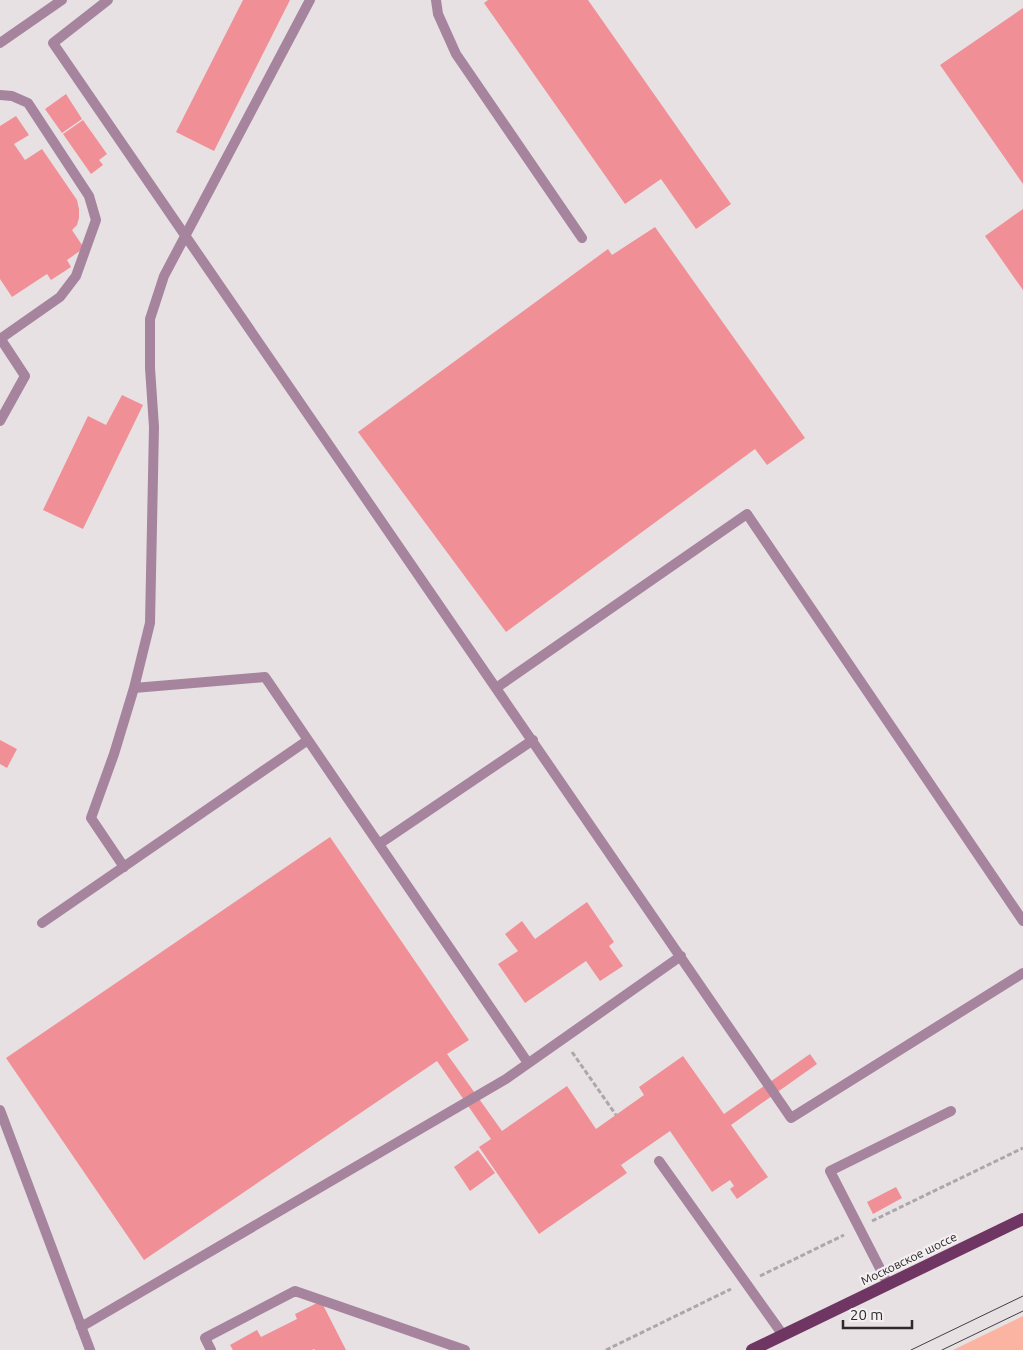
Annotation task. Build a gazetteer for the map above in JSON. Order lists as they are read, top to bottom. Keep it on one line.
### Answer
{"streets":{"main road":["Московское шоссе"]},"scale_bar":"20 m"}
